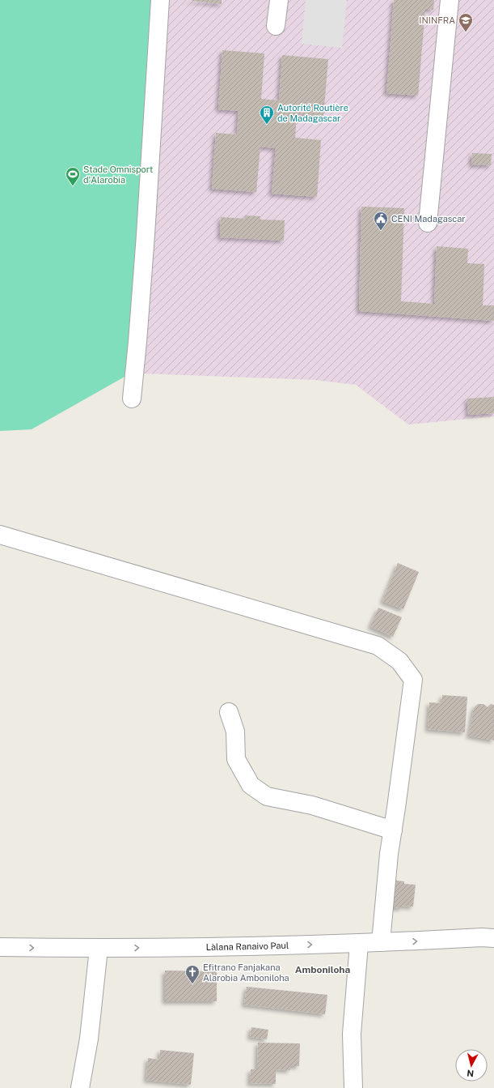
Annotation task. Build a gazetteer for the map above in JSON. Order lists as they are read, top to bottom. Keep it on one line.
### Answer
{"streets":{"street":["Làlana Ranaivo Paul"]},"one_way":["Làlana Ranaivo Paul"],"districts":["Amboniloha"],"places":{"school or university":["ININFRA"],"building":["Autorité Routière de Madagascar"],"sports":["Stade Omnisport d'Alarobia"],"public building":["CENI Madagascar"],"church":["Efitrano Fanjakana Alarobia Amboniloha"]},"north":"bottom"}
